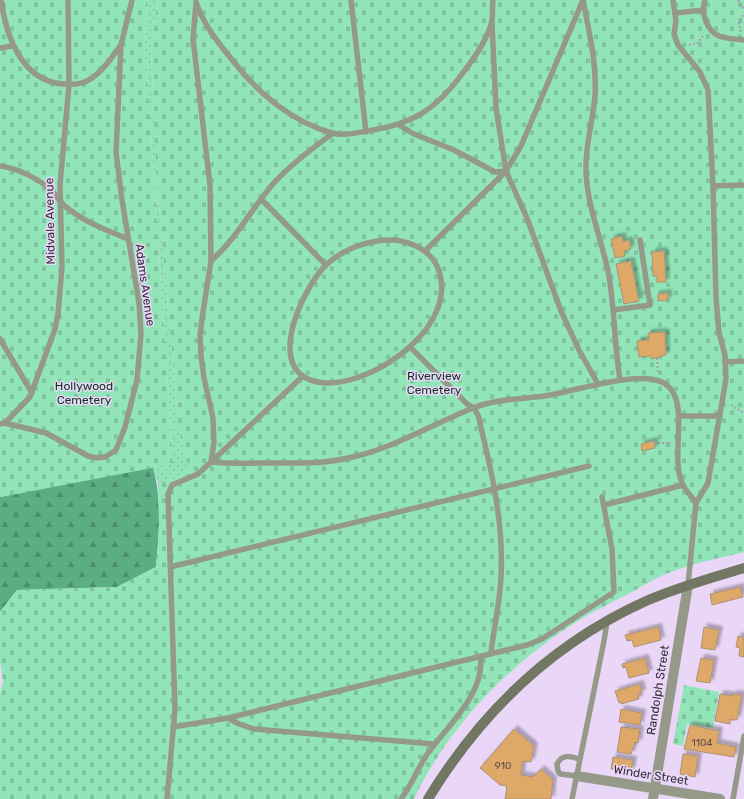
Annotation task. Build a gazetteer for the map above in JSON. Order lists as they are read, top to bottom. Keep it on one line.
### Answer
{"streets":{"street":["Randolph Street","Winder Street"],"lane":["Midvale Avenue","Adams Avenue"]},"crossings":[["Midvale Avenue","Adams Avenue"],["Randolph Street","Winder Street"]],"parks":["Riverview Cemetery","Hollywood Cemetery"],"house_numbers":["1104","910"]}
